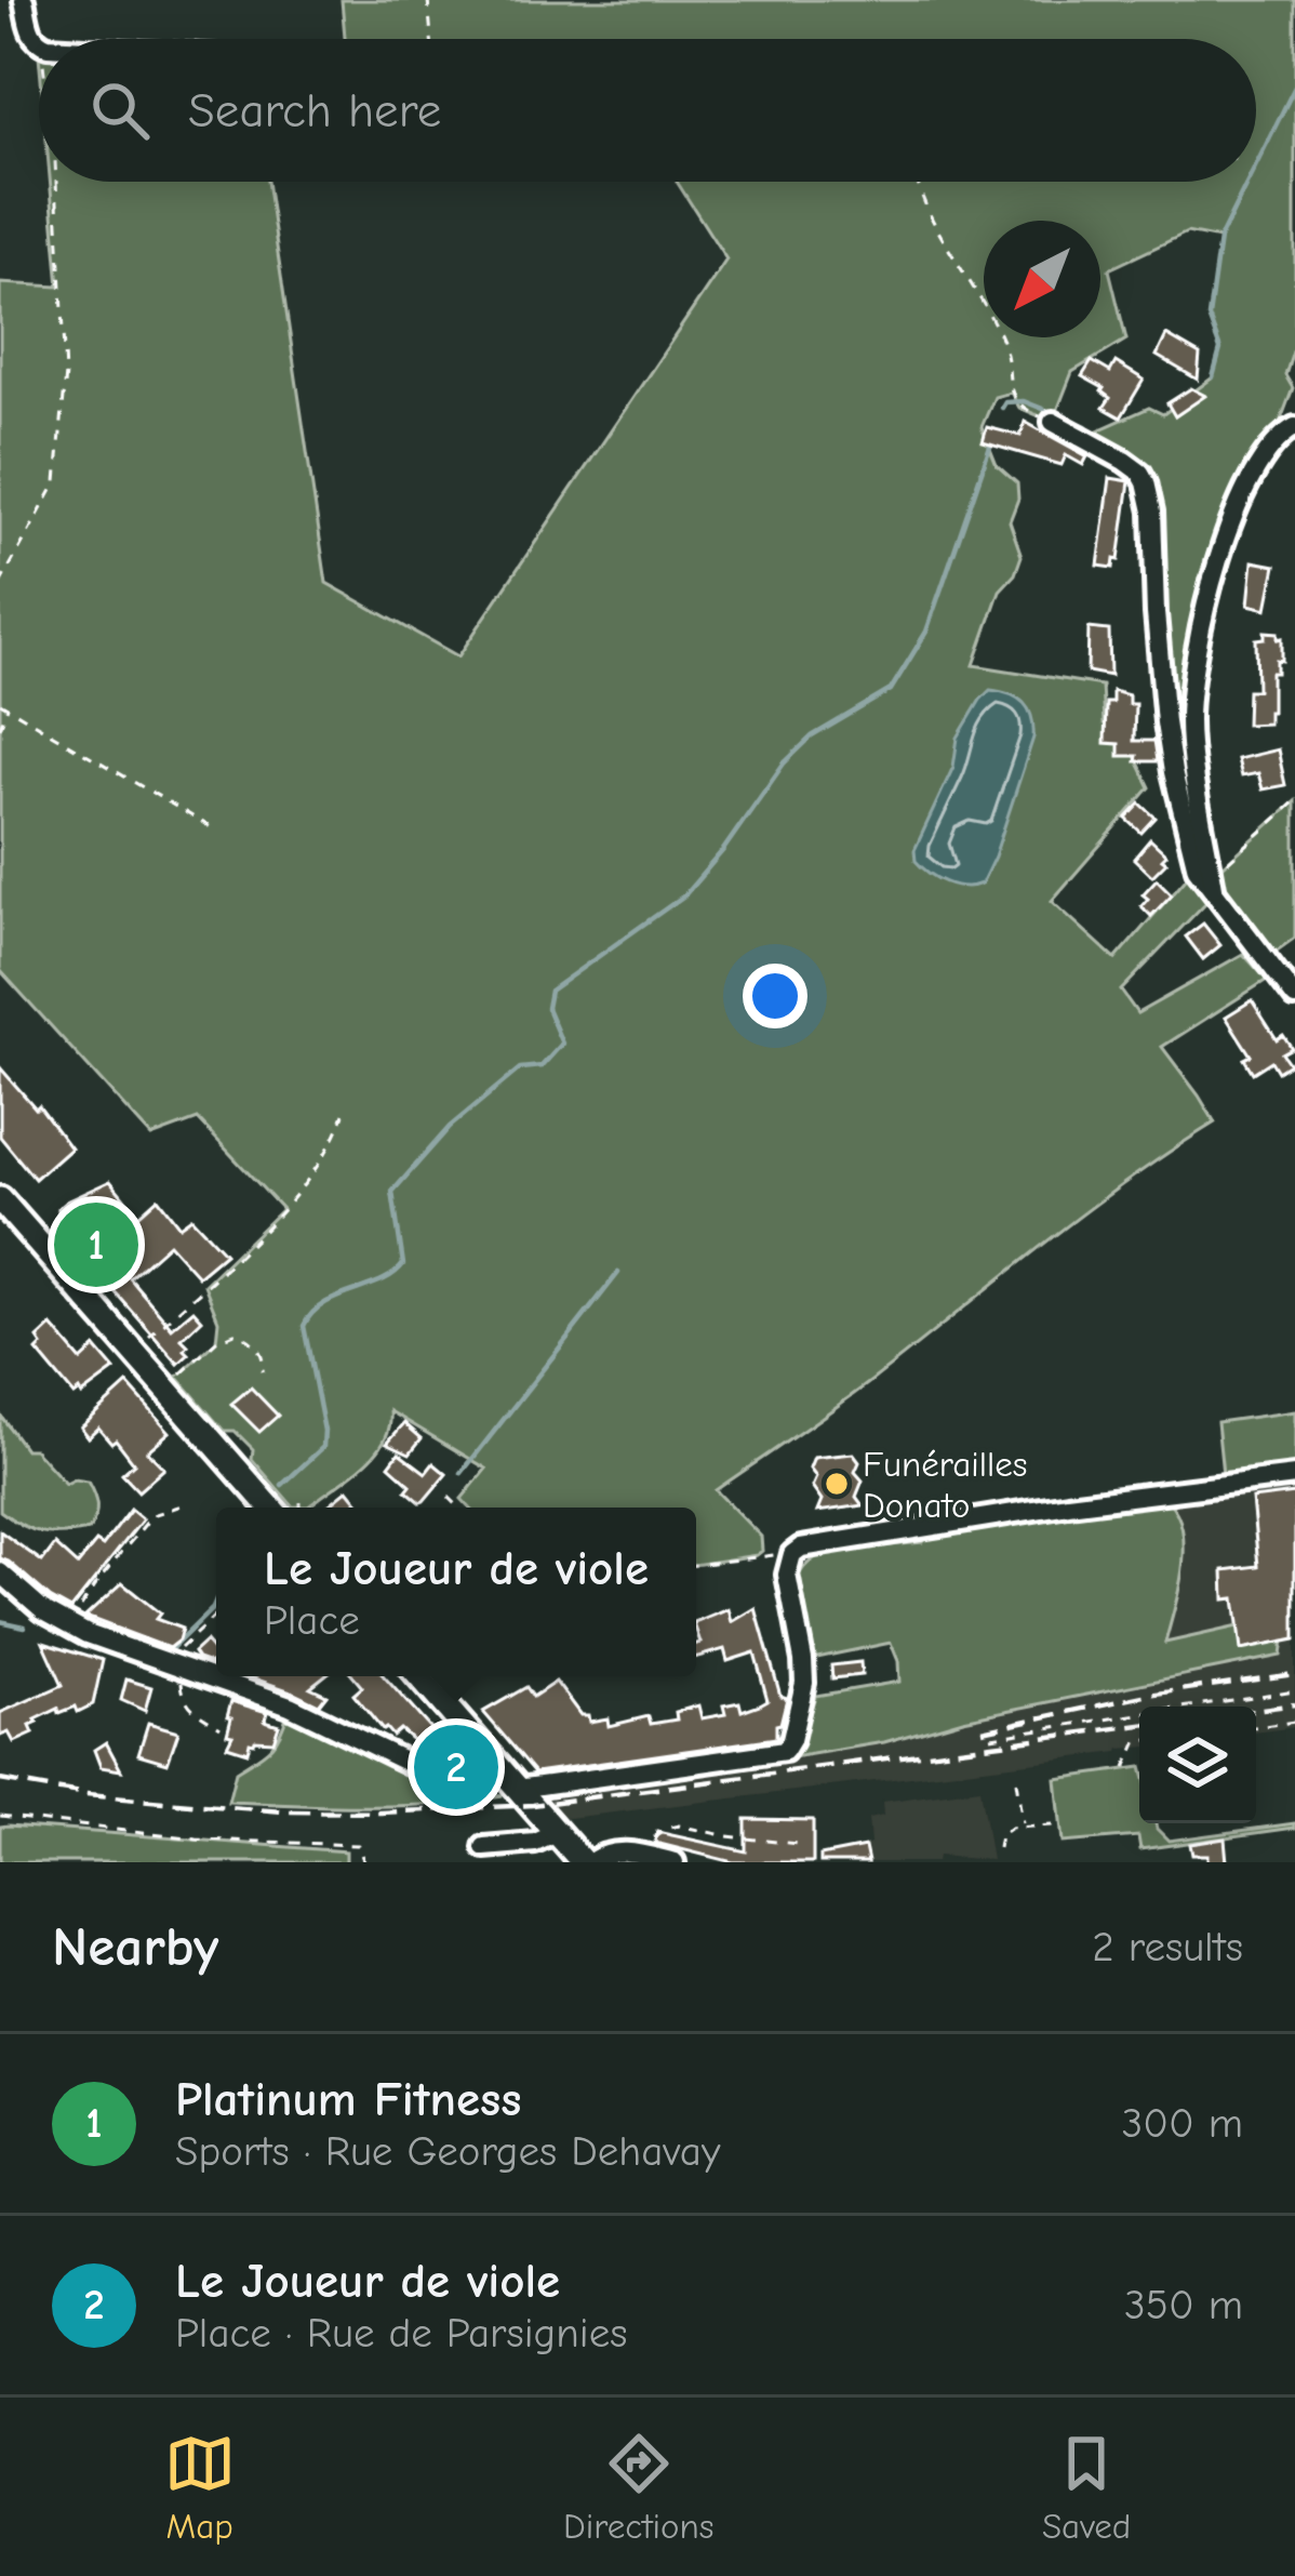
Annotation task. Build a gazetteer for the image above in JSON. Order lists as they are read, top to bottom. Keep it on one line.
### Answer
{"places":["Funérailles Donato"],"north":"bottom left","page":{"search":"Search here","pins":["1","2"],"popup":["Le Joueur de viole","Place"],"heading":["Nearby","2 results"],"list":[{"mark":"1","name":"Platinum Fitness","note":"Sports · Rue Georges Dehavay","value":"300 m"},{"mark":"2","name":"Le Joueur de viole","note":"Place · Rue de Parsignies","value":"350 m"}],"nav":["Map","Directions","Saved"]}}
